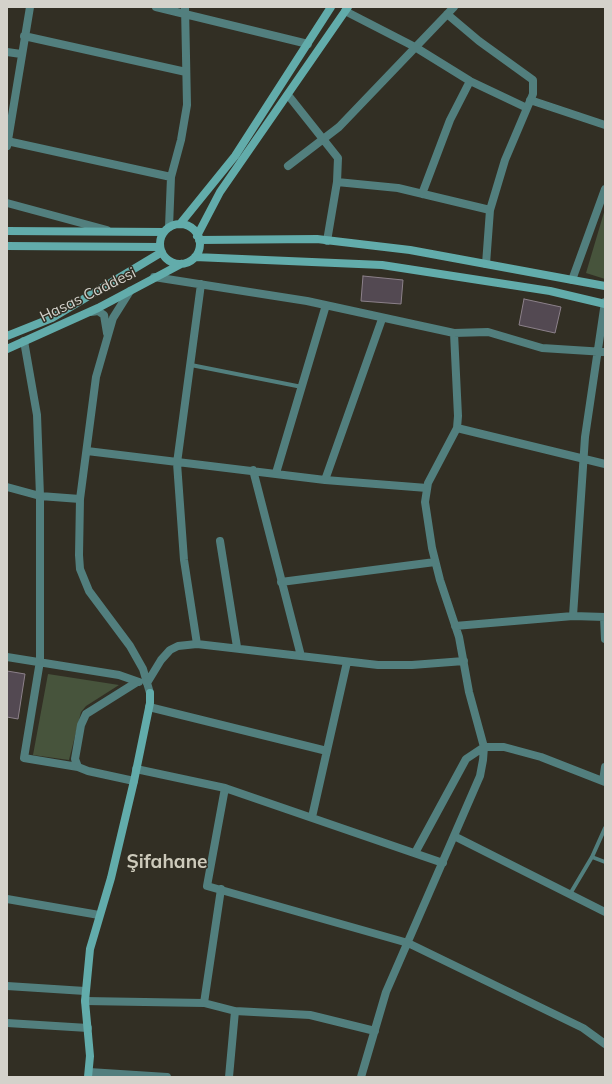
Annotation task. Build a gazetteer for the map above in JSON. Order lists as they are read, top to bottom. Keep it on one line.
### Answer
{"streets":{"main road":["Hasas Caddesi"]},"districts":["Şifahane"]}
